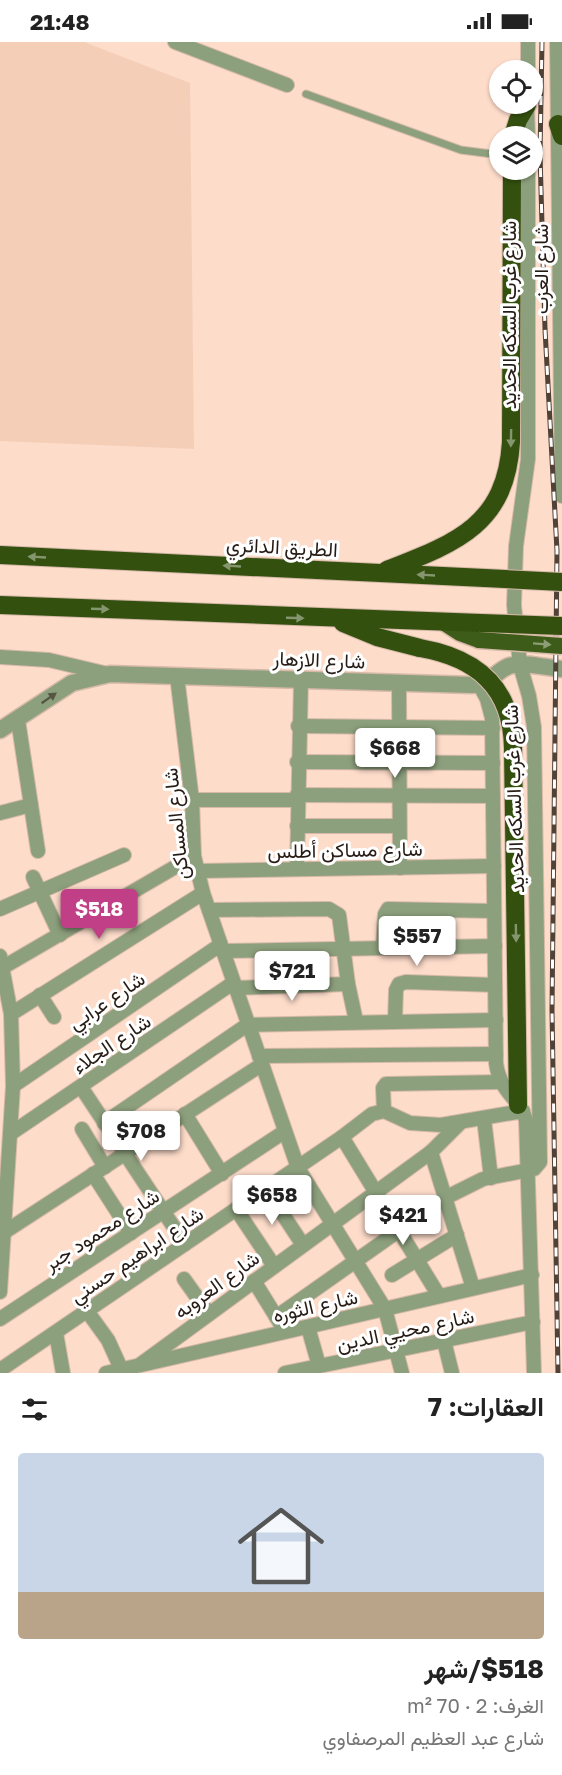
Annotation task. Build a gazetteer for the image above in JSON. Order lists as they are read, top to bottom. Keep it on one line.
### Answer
{"streets":{"highway":["الطريق الدائري"],"street":["شارع العزب","شارع غرب السكه الحديد","شارع الازهار","شارع المساكن","شارع مساكن أطلس","شارع عرابي","شارع الجلاء","شارع محمود جبر","شارع ابراهيم حسني","شارع العروبه","شارع الثوره","شارع محيي الدين"]},"crossings":[["شارع غرب السكه الحديد","شارع الازهار"],["شارع غرب السكه الحديد","شارع مساكن أطلس"],["شارع غرب السكه الحديد","شارع الثوره"],["شارع غرب السكه الحديد","شارع محيي الدين"],["شارع الازهار","شارع المساكن"],["شارع المساكن","شارع مساكن أطلس"],["شارع المساكن","شارع عرابي"],["شارع المساكن","شارع الجلاء"],["شارع المساكن","شارع محمود جبر"],["شارع المساكن","شارع ابراهيم حسني"],["شارع العروبه","شارع الثوره"]],"page":{"status":"21:48","price":["$668","$518","$557","$721","$708","$658","$421"],"heading":"العقارات: 7","list":[{"name":"$518/شهر","note":"الغرف: 2 · 70 m² · شارع عبد العظيم المرصفاوي"}]}}
